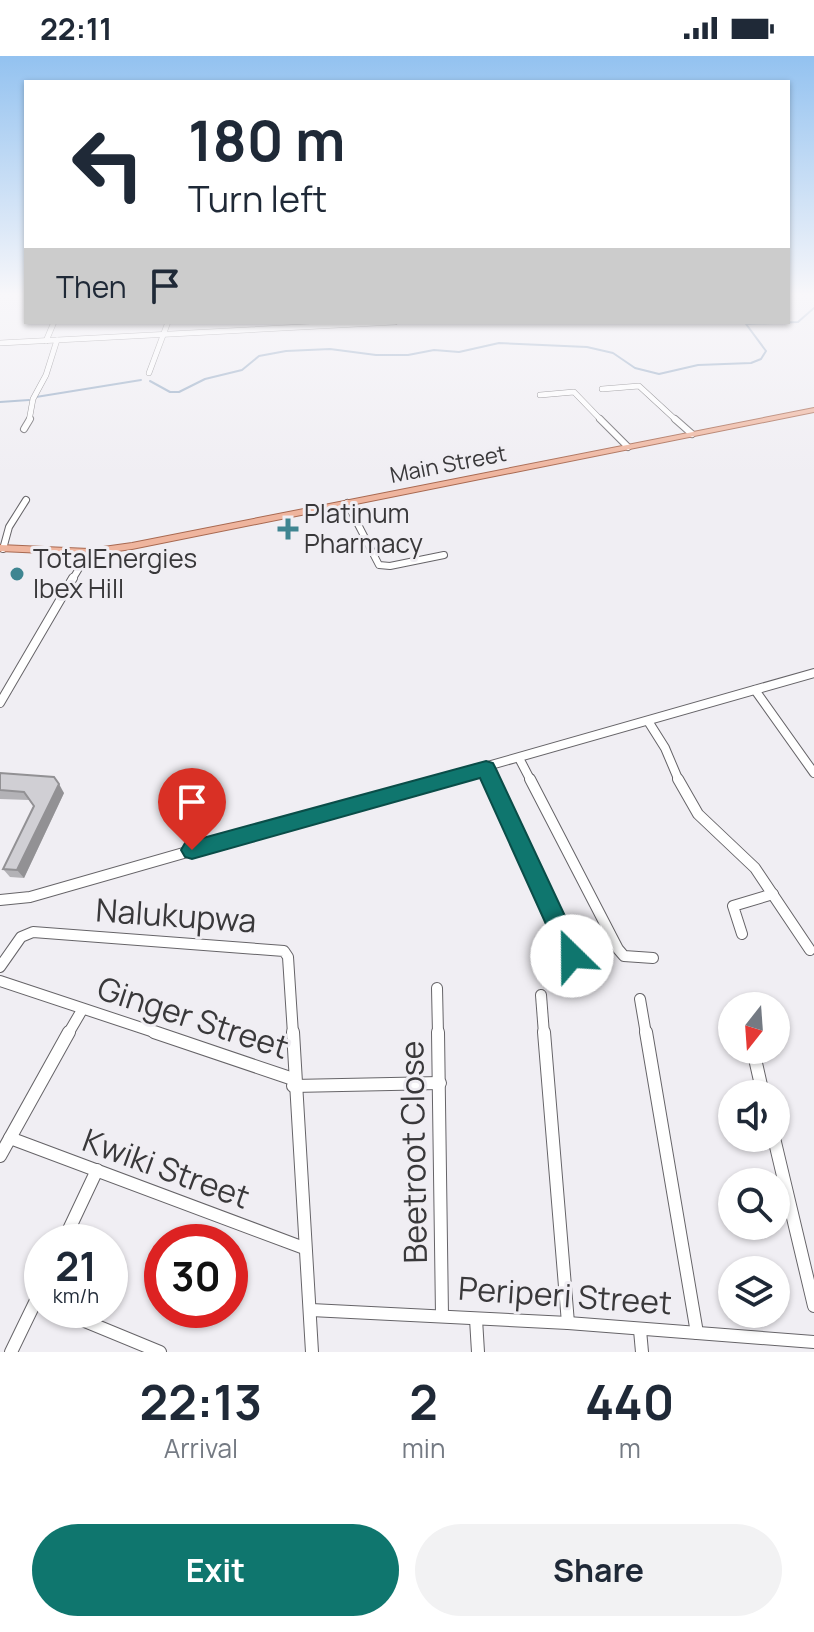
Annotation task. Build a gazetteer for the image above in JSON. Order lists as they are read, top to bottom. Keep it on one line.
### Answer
{"streets":{"main road":["Main Street"],"street":["Nalukupwa","Ginger Street","Beetroot Close","Kwiki Street","Periperi Street"]},"crossings":[["Nalukupwa","Ginger Street"],["Ginger Street","Kwiki Street"],["Ginger Street","Periperi Street"],["Beetroot Close","Periperi Street"]],"places":{"health":["Platinum Pharmacy"],"other":["TotalEnergies Ibex Hill"]},"north":"bottom","page":{"status":"22:11","turn":["180 m","Turn left"],"then":"Then","speed":"21 km/h","limit":"30","eta":["22:13","Arrival","2","min","440","m"],"buttons":["Exit","Share"]}}
